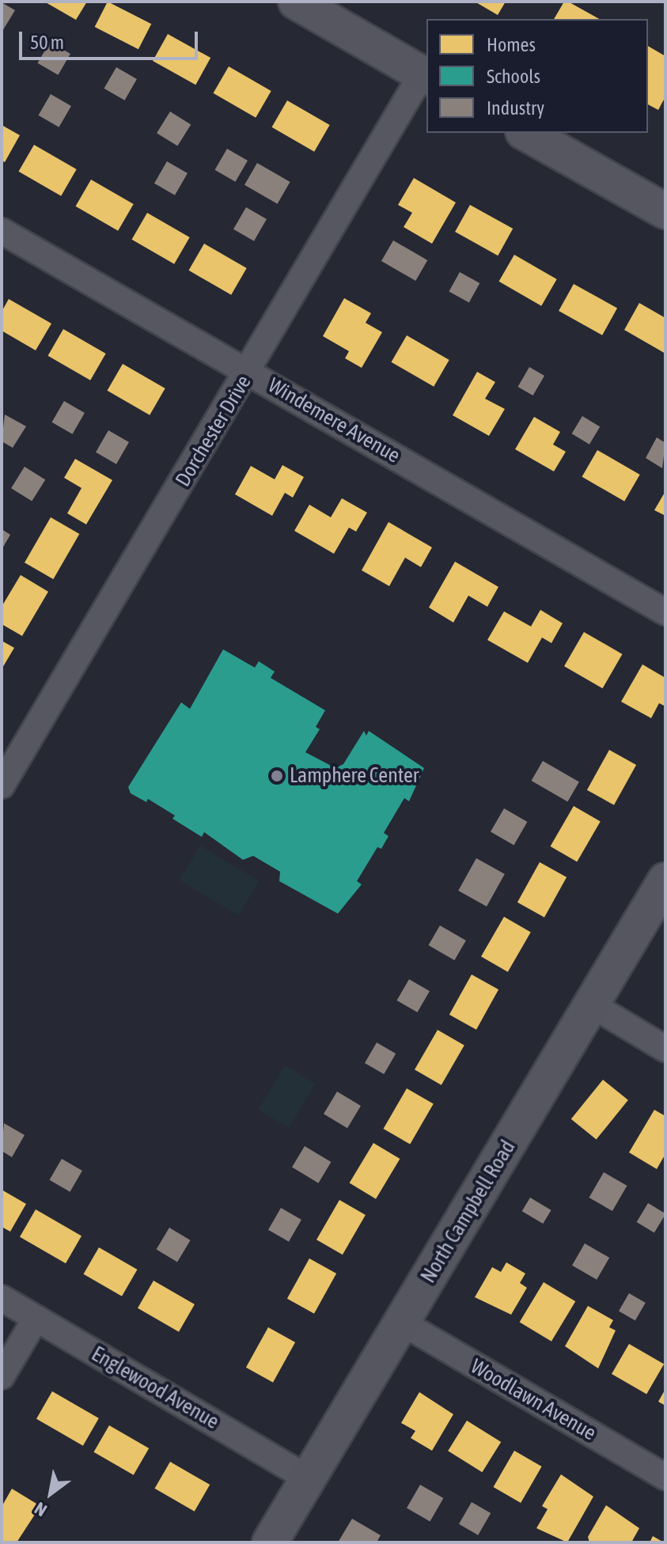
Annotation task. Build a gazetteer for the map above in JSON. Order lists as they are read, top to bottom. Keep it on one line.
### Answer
{"streets":{"street":["Windemere Avenue","Dorchester Drive","North Campbell Road","Englewood Avenue","Woodlawn Avenue"]},"crossings":[["Windemere Avenue","Dorchester Drive"],["North Campbell Road","Englewood Avenue"],["North Campbell Road","Woodlawn Avenue"]],"places":["Lamphere Center"],"legend":["Homes","Schools","Industry"],"scale_bar":"50 m","north":"bottom left"}
